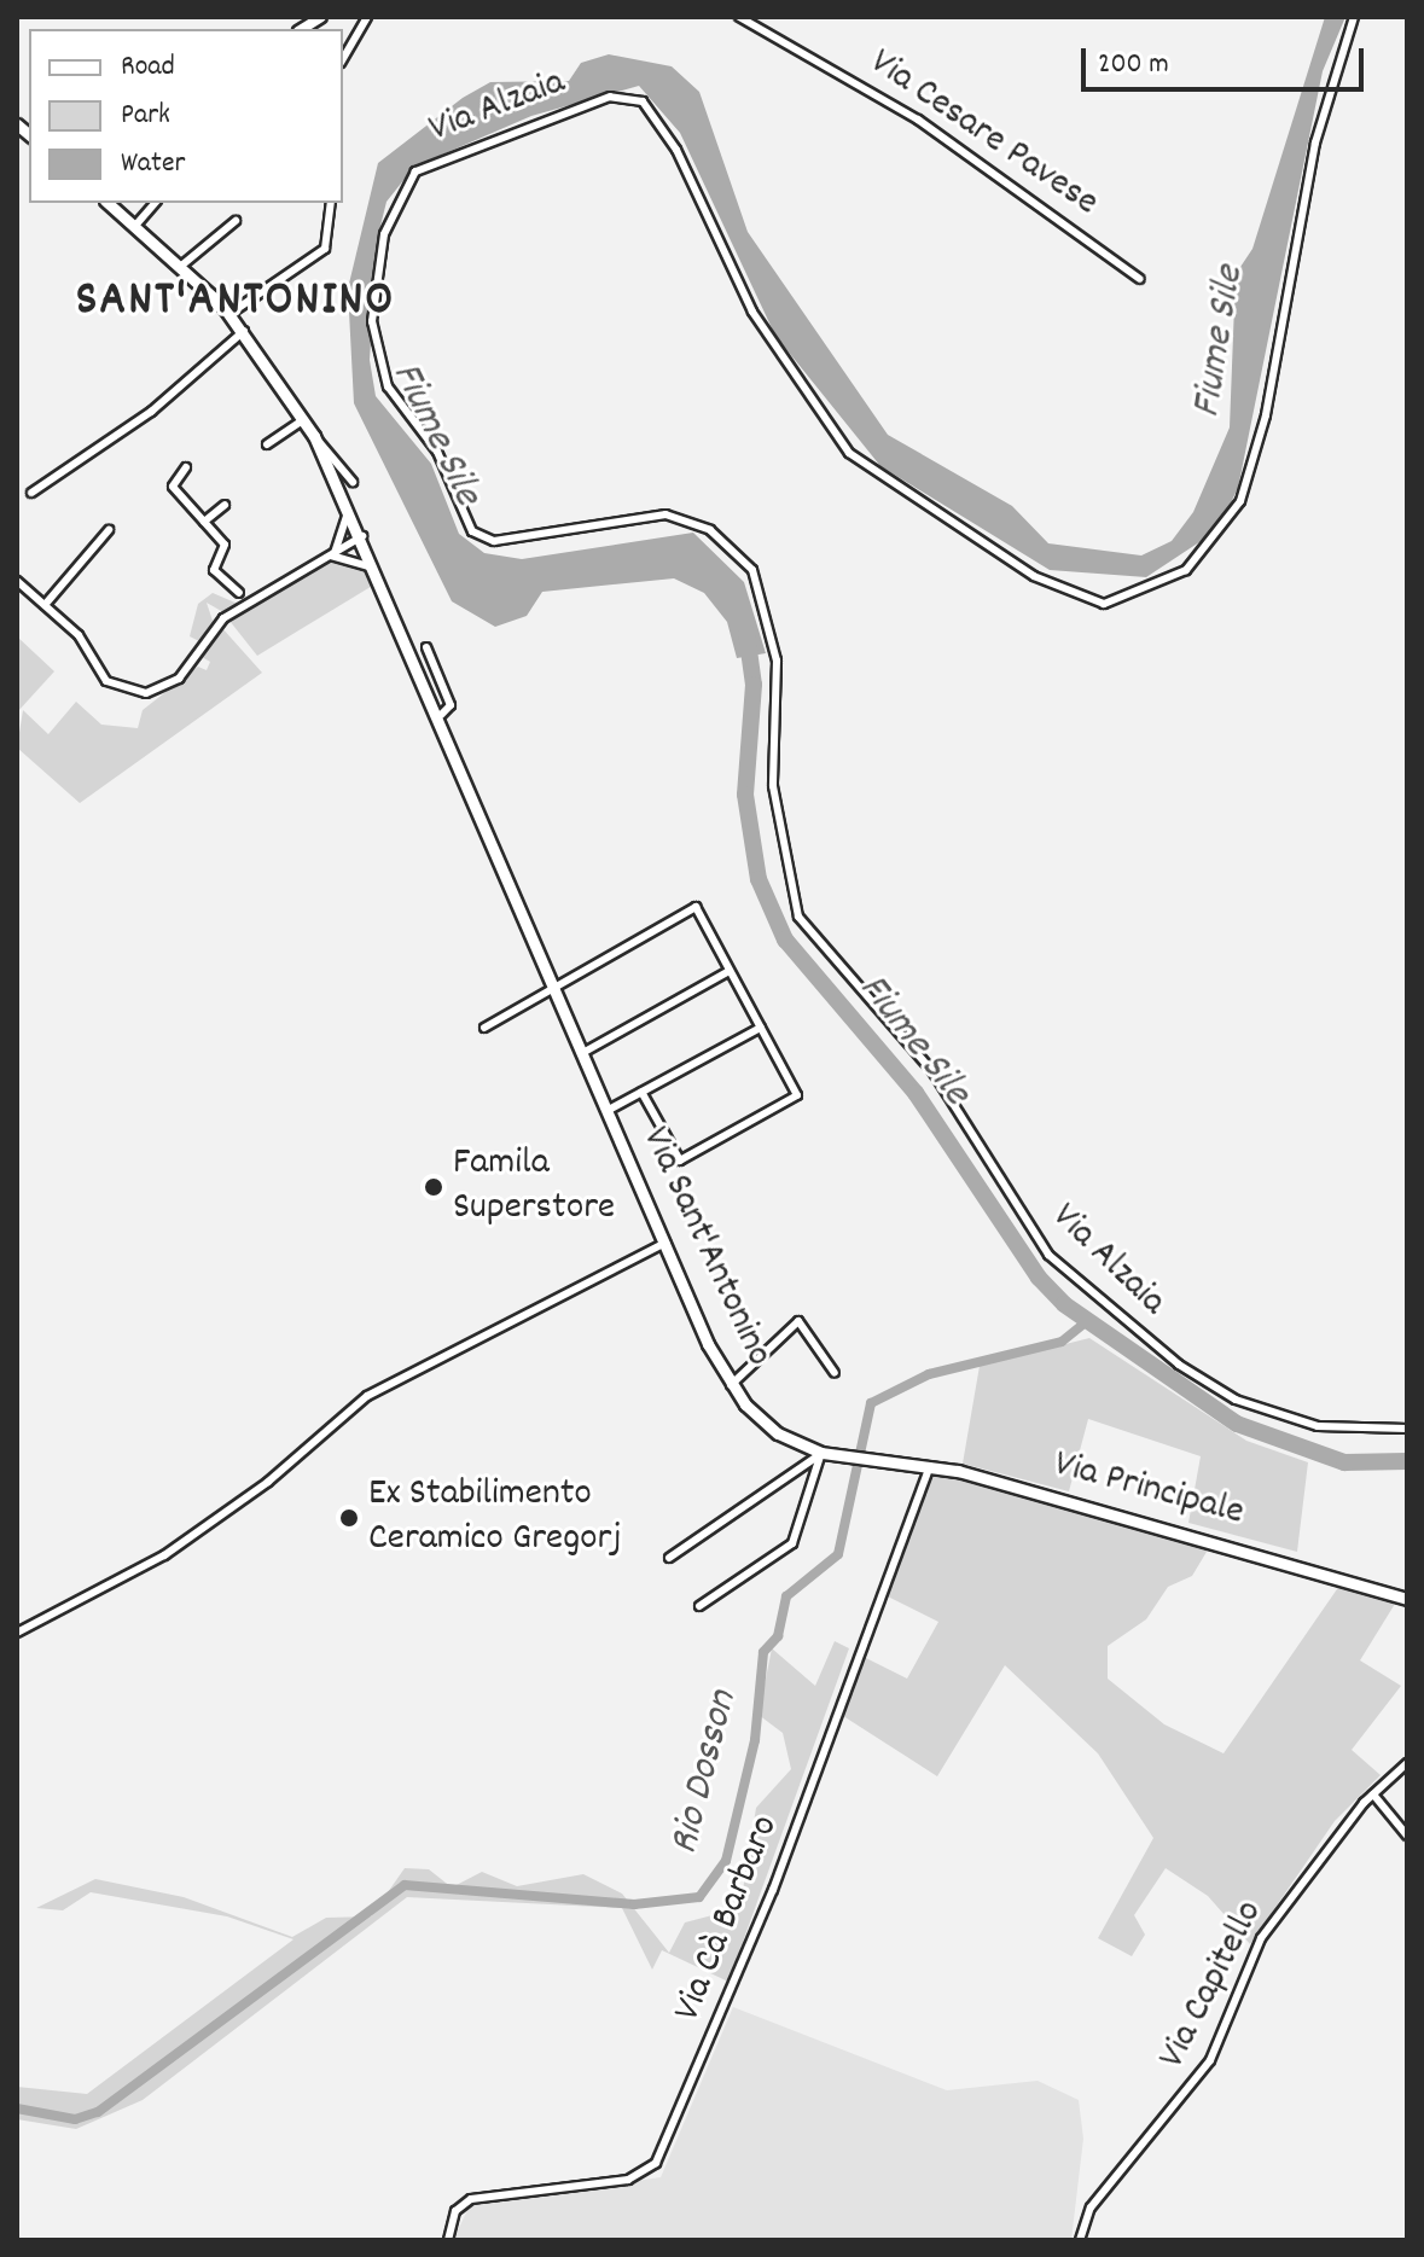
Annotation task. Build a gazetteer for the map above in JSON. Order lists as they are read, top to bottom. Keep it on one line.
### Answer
{"streets":{"main road":["Via Sant'Antonino","Via Principale"],"street":["Via Alzaia","Via Cesare Pavese","Via Cà Barbaro","Via Capitello"]},"crossings":[["Via Sant'Antonino","Via Principale"],["Via Principale","Via Cà Barbaro"]],"districts":["SANT'ANTONINO"],"water":["Fiume Sile","Rio Dosson"],"places":["Famila Superstore","Ex Stabilimento Ceramico Gregorj"],"legend":["Road","Park","Water"],"scale_bar":"200 m"}
